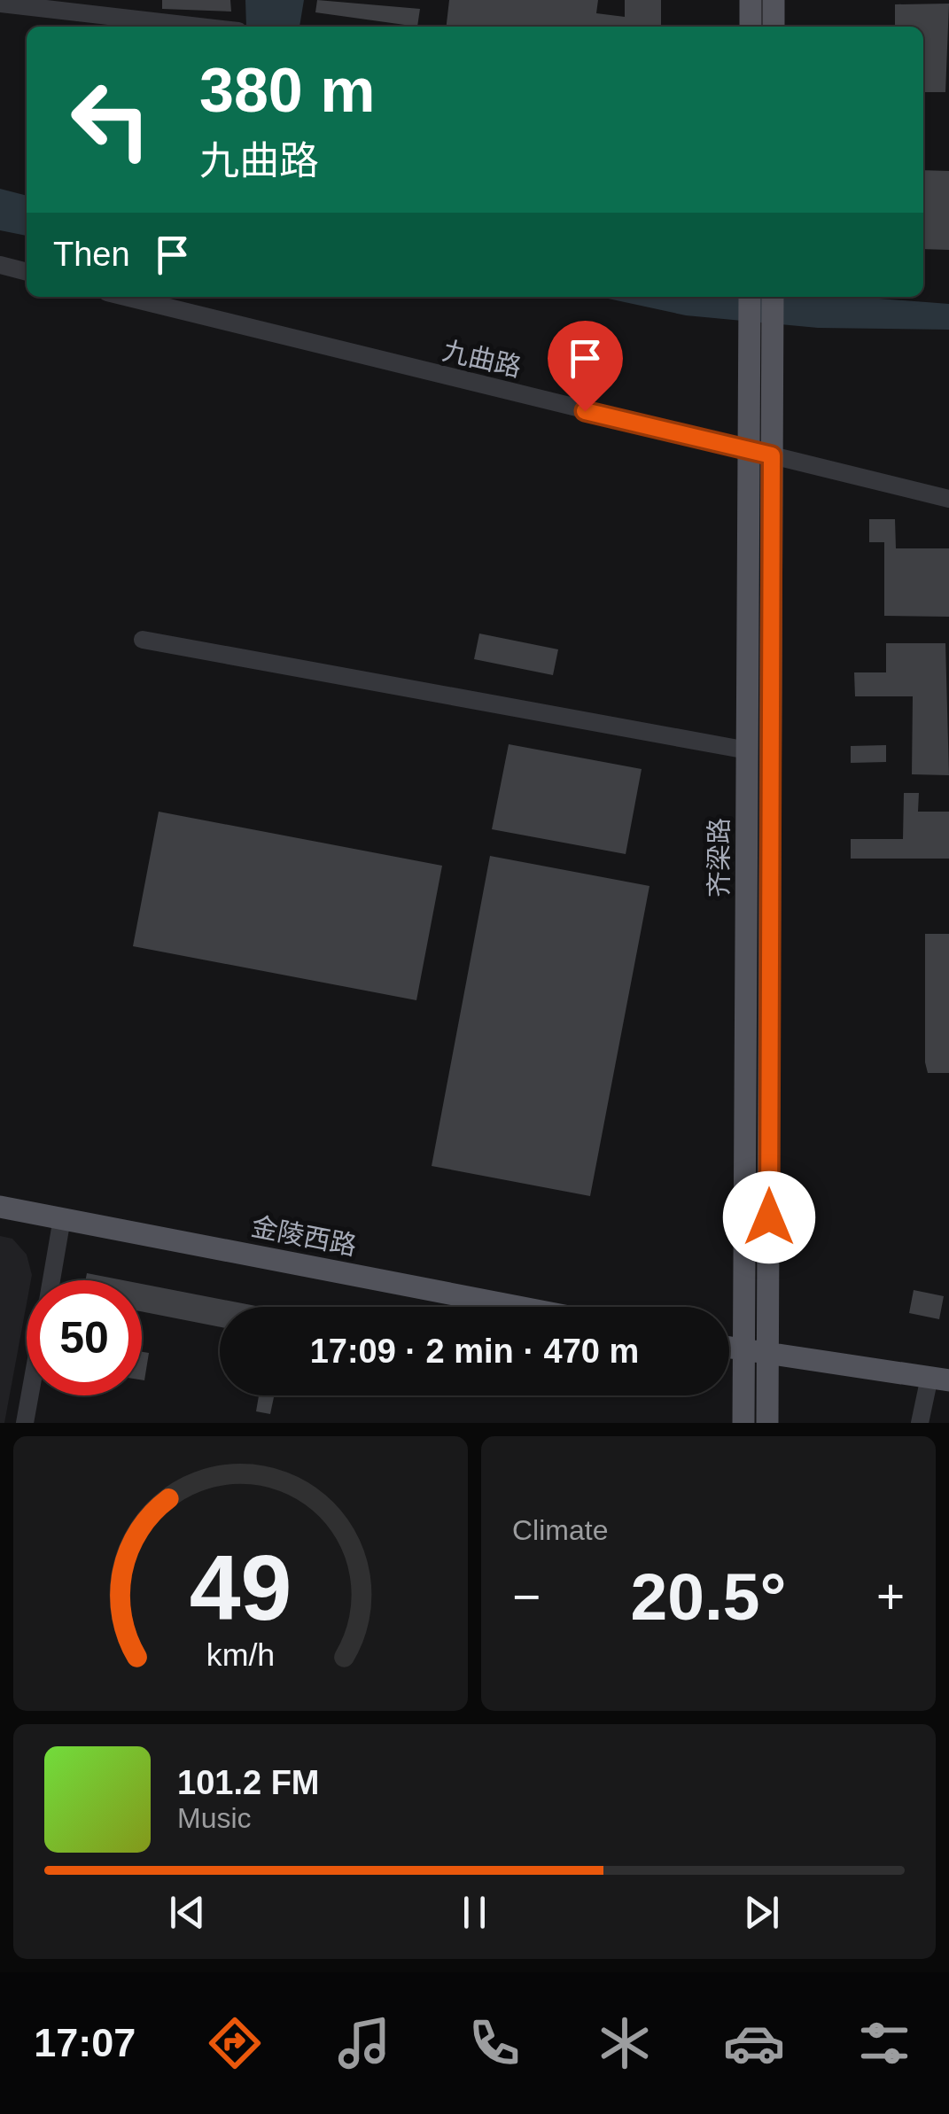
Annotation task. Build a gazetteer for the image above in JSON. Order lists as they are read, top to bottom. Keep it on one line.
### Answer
{"streets":{"main road":["齐梁路","金陵西路"],"street":["九曲路"]},"crossings":[["九曲路","齐梁路"]],"page":{"turn":["380 m","九曲路"],"then":"Then","limit":"50","trip":"17:09 · 2 min · 470 m","tile":"Climate","heat":["−","20.5°","+"],"song":["101.2 FM","Music"],"tabs":"17:07","gauge":["49","km/h"]}}
